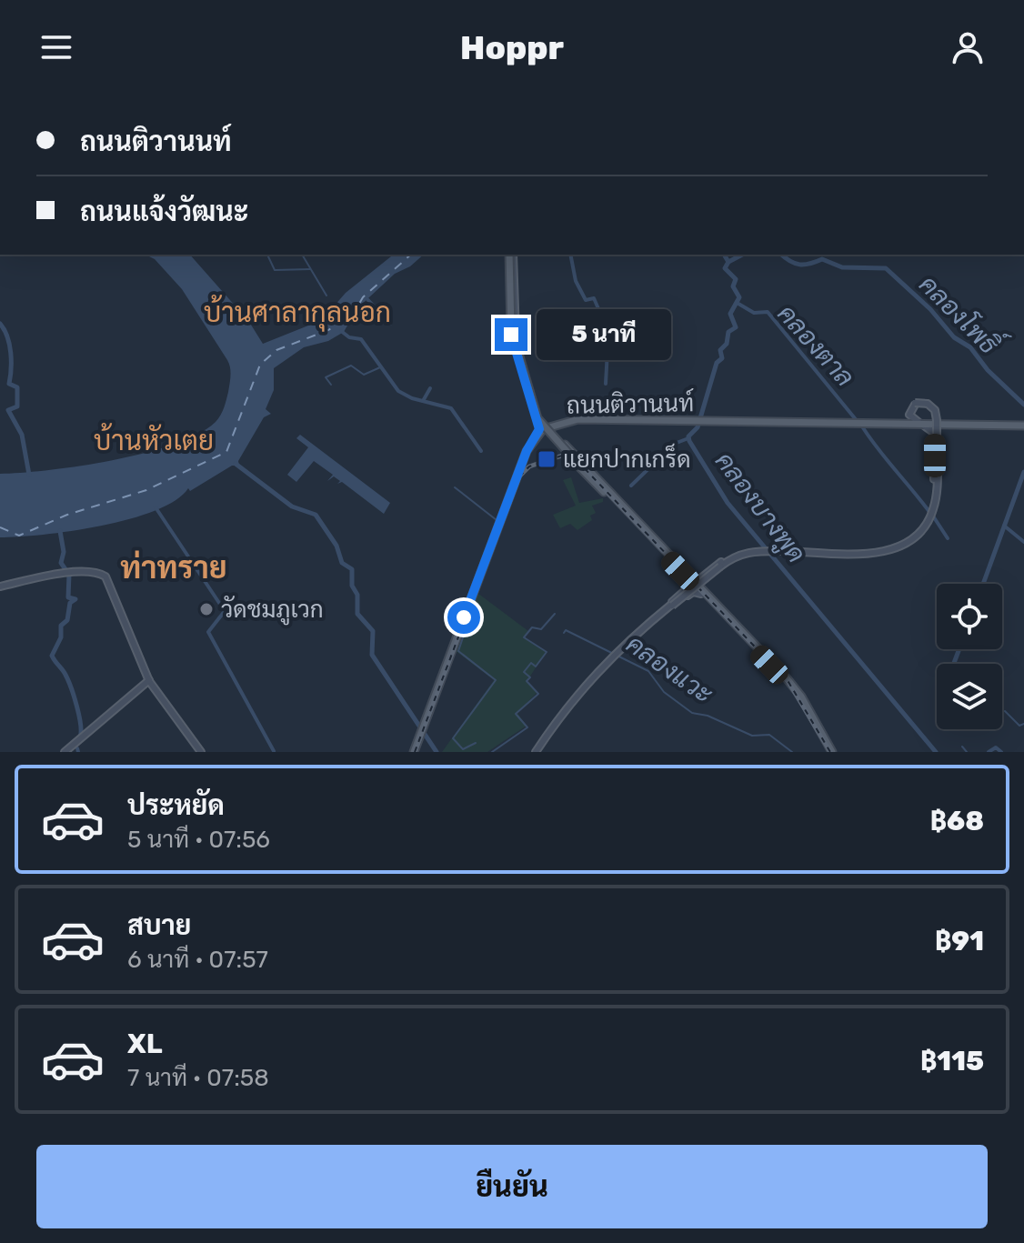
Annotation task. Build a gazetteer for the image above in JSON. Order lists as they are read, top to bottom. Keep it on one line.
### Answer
{"streets":{"main road":["ถนนติวานนท์"]},"districts":["บ้านศาลากุลนอก","บ้านหัวเตย","ท่าทราย"],"water":["คลองโพธิ์","คลองตาล","คลองบางพูด","คลองแวะ"],"places":{"transit":["แยกปากเกร็ด"],"other":["วัดชมภูเวก"]},"page":{"header":"Hoppr","banner":["ถนนติวานนท์","ถนนแจ้งวัฒนะ"],"bubble":"5 นาที","list":[{"name":"ประหยัด","note":"5 นาที · 07:56","value":"฿68"},{"name":"สบาย","note":"6 นาที · 07:57","value":"฿91"},{"name":"XL","note":"7 นาที · 07:58","value":"฿115"}],"buttons":"ยืนยัน"}}
